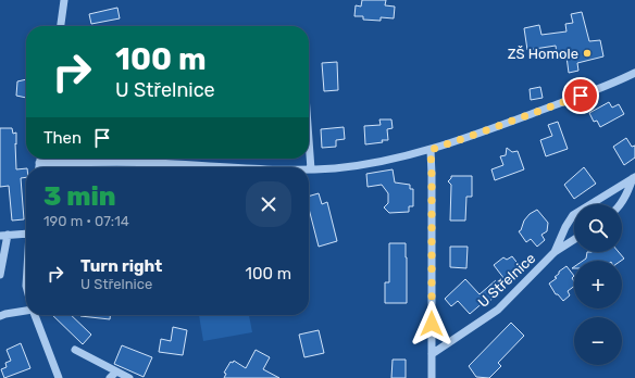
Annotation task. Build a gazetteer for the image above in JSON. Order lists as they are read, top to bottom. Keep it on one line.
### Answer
{"streets":{"street":["U Střelnice"]},"places":["ZŠ Homole"],"page":{"turn":["100 m","U Střelnice"],"then":"Then","heading":["3 min","190 m · 07:14"],"map_buttons":["+","−"],"list":[{"name":"Turn right","note":"U Střelnice","value":"100 m"}]}}
